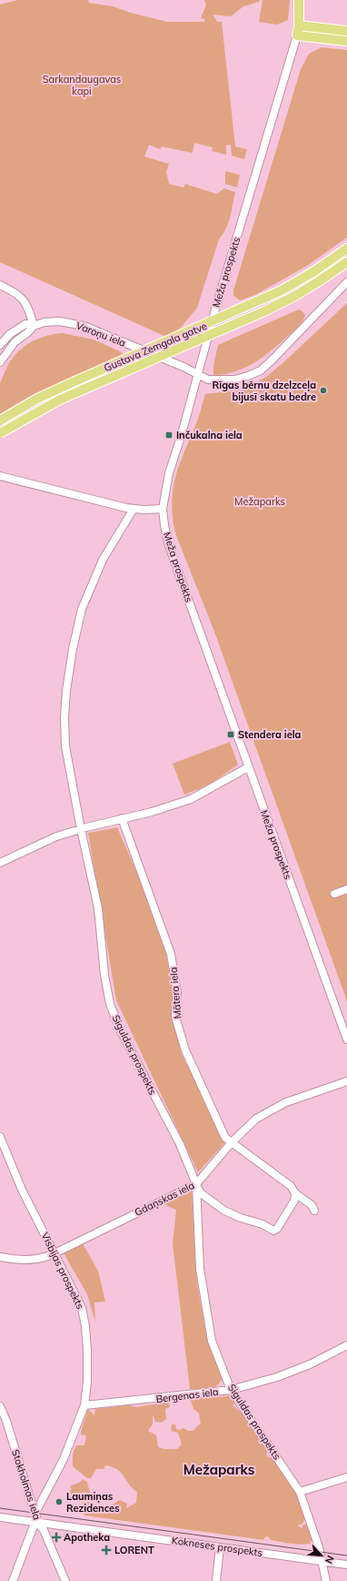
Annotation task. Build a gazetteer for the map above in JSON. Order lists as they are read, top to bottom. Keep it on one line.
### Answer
{"streets":{"main road":["Meža prospekts","Gustava Zemgala gatve"],"street":["Varoņu iela","Mātera iela","Siguldas prospekts","Gdaņskas iela","Visbijas prospekts","Bergenas iela","Stokholmas iela","Kokneses prospekts"]},"crossings":[["Meža prospekts","Varoņu iela"],["Mātera iela","Gdaņskas iela"],["Siguldas prospekts","Gdaņskas iela"],["Siguldas prospekts","Bergenas iela"],["Siguldas prospekts","Kokneses prospekts"],["Gdaņskas iela","Visbijas prospekts"],["Visbijas prospekts","Bergenas iela"],["Visbijas prospekts","Stokholmas iela"],["Stokholmas iela","Kokneses prospekts"]],"districts":["Mežaparks"],"parks":["Sarkandaugavas kapi","Mežaparks"],"places":{"other":["Rīgas bērnu dzelzceļa bijusī skatu bedre","Laumiņas Rezidences"],"transit":["Inčukalna iela","Stendera iela"],"health":["Apotheka","LORENT"]},"north":"bottom right"}
